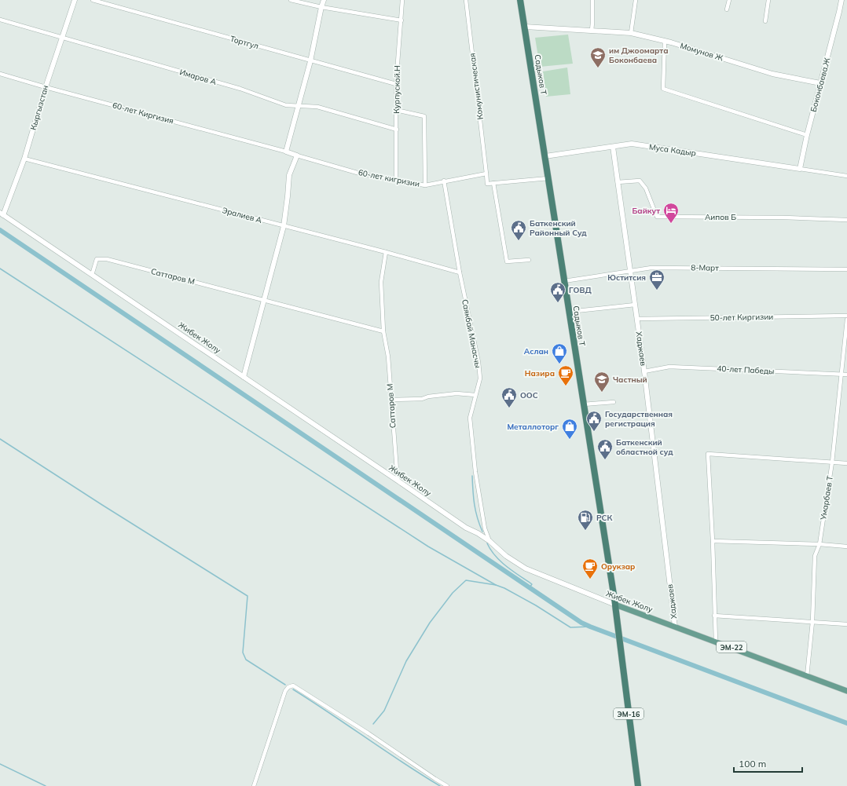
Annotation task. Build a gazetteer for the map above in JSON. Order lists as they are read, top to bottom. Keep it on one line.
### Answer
{"streets":{"highway":["Садыков Т","ЭМ-16"],"main road":["Жибек Жолу","ЭМ-22"],"street":["Тортгул","Момунов Ж","Имаров А","Боконбаева.Ж","Комунистическая","Курпуской.Н","Кыргызстан","60-лет Киргизия","Муса Кадыр","60-лет кигризии","Эралиев А","Аипов Б","8-Март","Саттаров М","50-лет Киргизии","Саякбай Манасчы","Хаджаев","40-лет Пабеды","Умарбаев Т"]},"crossings":[["Тортгул","Курпуской.Н"],["Момунов Ж","Садыков Т"],["Момунов Ж","Боконбаева.Ж"],["Садыков Т","Муса Кадыр"],["Садыков Т","8-Март"],["Садыков Т","Жибек Жолу"],["Садыков Т","ЭМ-16"],["Имаров А","Курпуской.Н"],["Имаров А","Кыргызстан"],["Боконбаева.Ж","Муса Кадыр"],["Комунистическая","60-лет кигризии"],["Курпуской.Н","60-лет кигризии"],["Кыргызстан","60-лет Киргизия"],["Кыргызстан","Эралиев А"],["Кыргызстан","Жибек Жолу"],["Муса Кадыр","Хаджаев"],["60-лет кигризии","Саякбай Манасчы"],["Эралиев А","Саттаров М"],["Эралиев А","Саякбай Манасчы"],["Аипов Б","Хаджаев"],["8-Март","Хаджаев"],["Саттаров М","Жибек Жолу"],["50-лет Киргизии","Хаджаев"],["Саякбай Манасчы","Жибек Жолу"],["Жибек Жолу","Хаджаев"],["Жибек Жолу","Умарбаев Т"],["Жибек Жолу","ЭМ-16"],["Хаджаев","40-лет Пабеды"],["40-лет Пабеды","Умарбаев Т"]],"places":{"school or university":["им Джоомарта Боконбаева","Частный"],"hotel":["Байкут"],"public building":["Баткенский Районный Суд","ГОВД","ООС","Государственная регистрация","Баткенский областной суд"],"office":["Юститсия"],"shop":["Аслан","Металлоторг"],"cafe":["Назира","Орукзар"],"fuel station":["РСК"]},"scale_bar":"100 m"}
